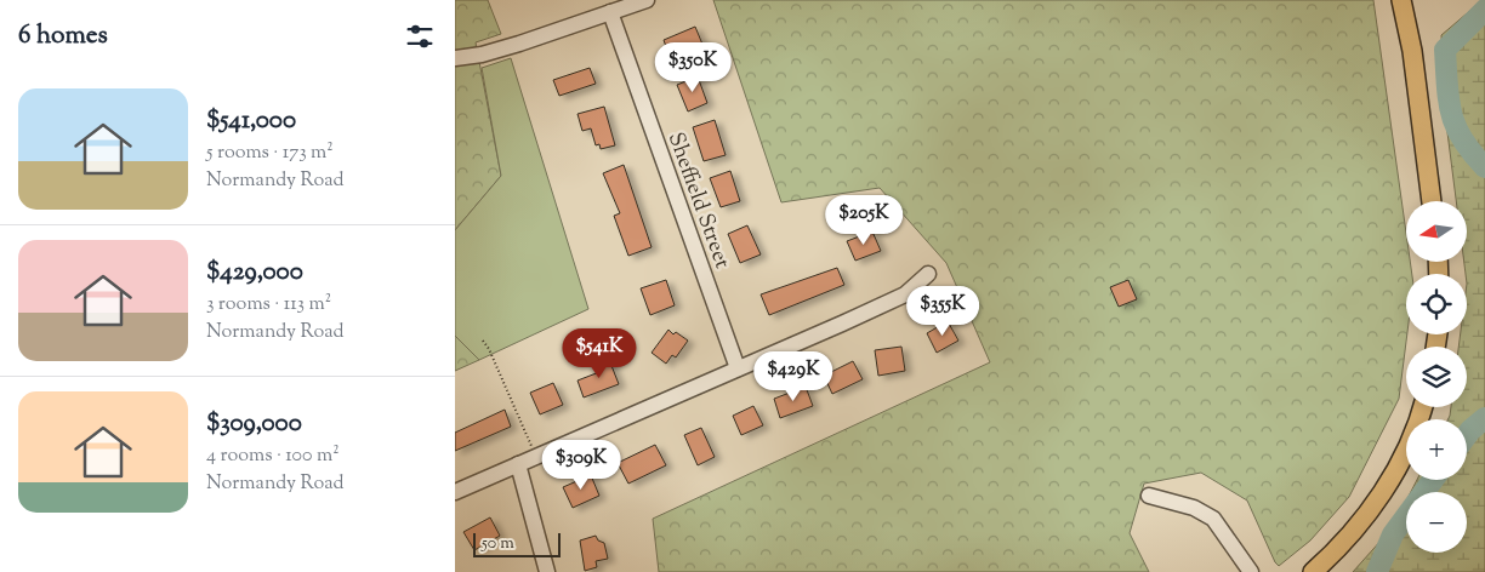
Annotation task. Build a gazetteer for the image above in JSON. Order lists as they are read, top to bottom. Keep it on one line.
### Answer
{"streets":{"street":["Sheffield Street"]},"scale_bar":"50 m","north":"left","page":{"heading":"6 homes","price":["$350K","$205K","$355K","$541K","$429K","$309K"],"list":[{"name":"$541,000","note":"5 rooms · 173 m² · Normandy Road"},{"name":"$429,000","note":"3 rooms · 113 m² · Normandy Road"},{"name":"$309,000","note":"4 rooms · 100 m² · Normandy Road"}],"map_buttons":["+","−"],"scale":"50 m"}}
